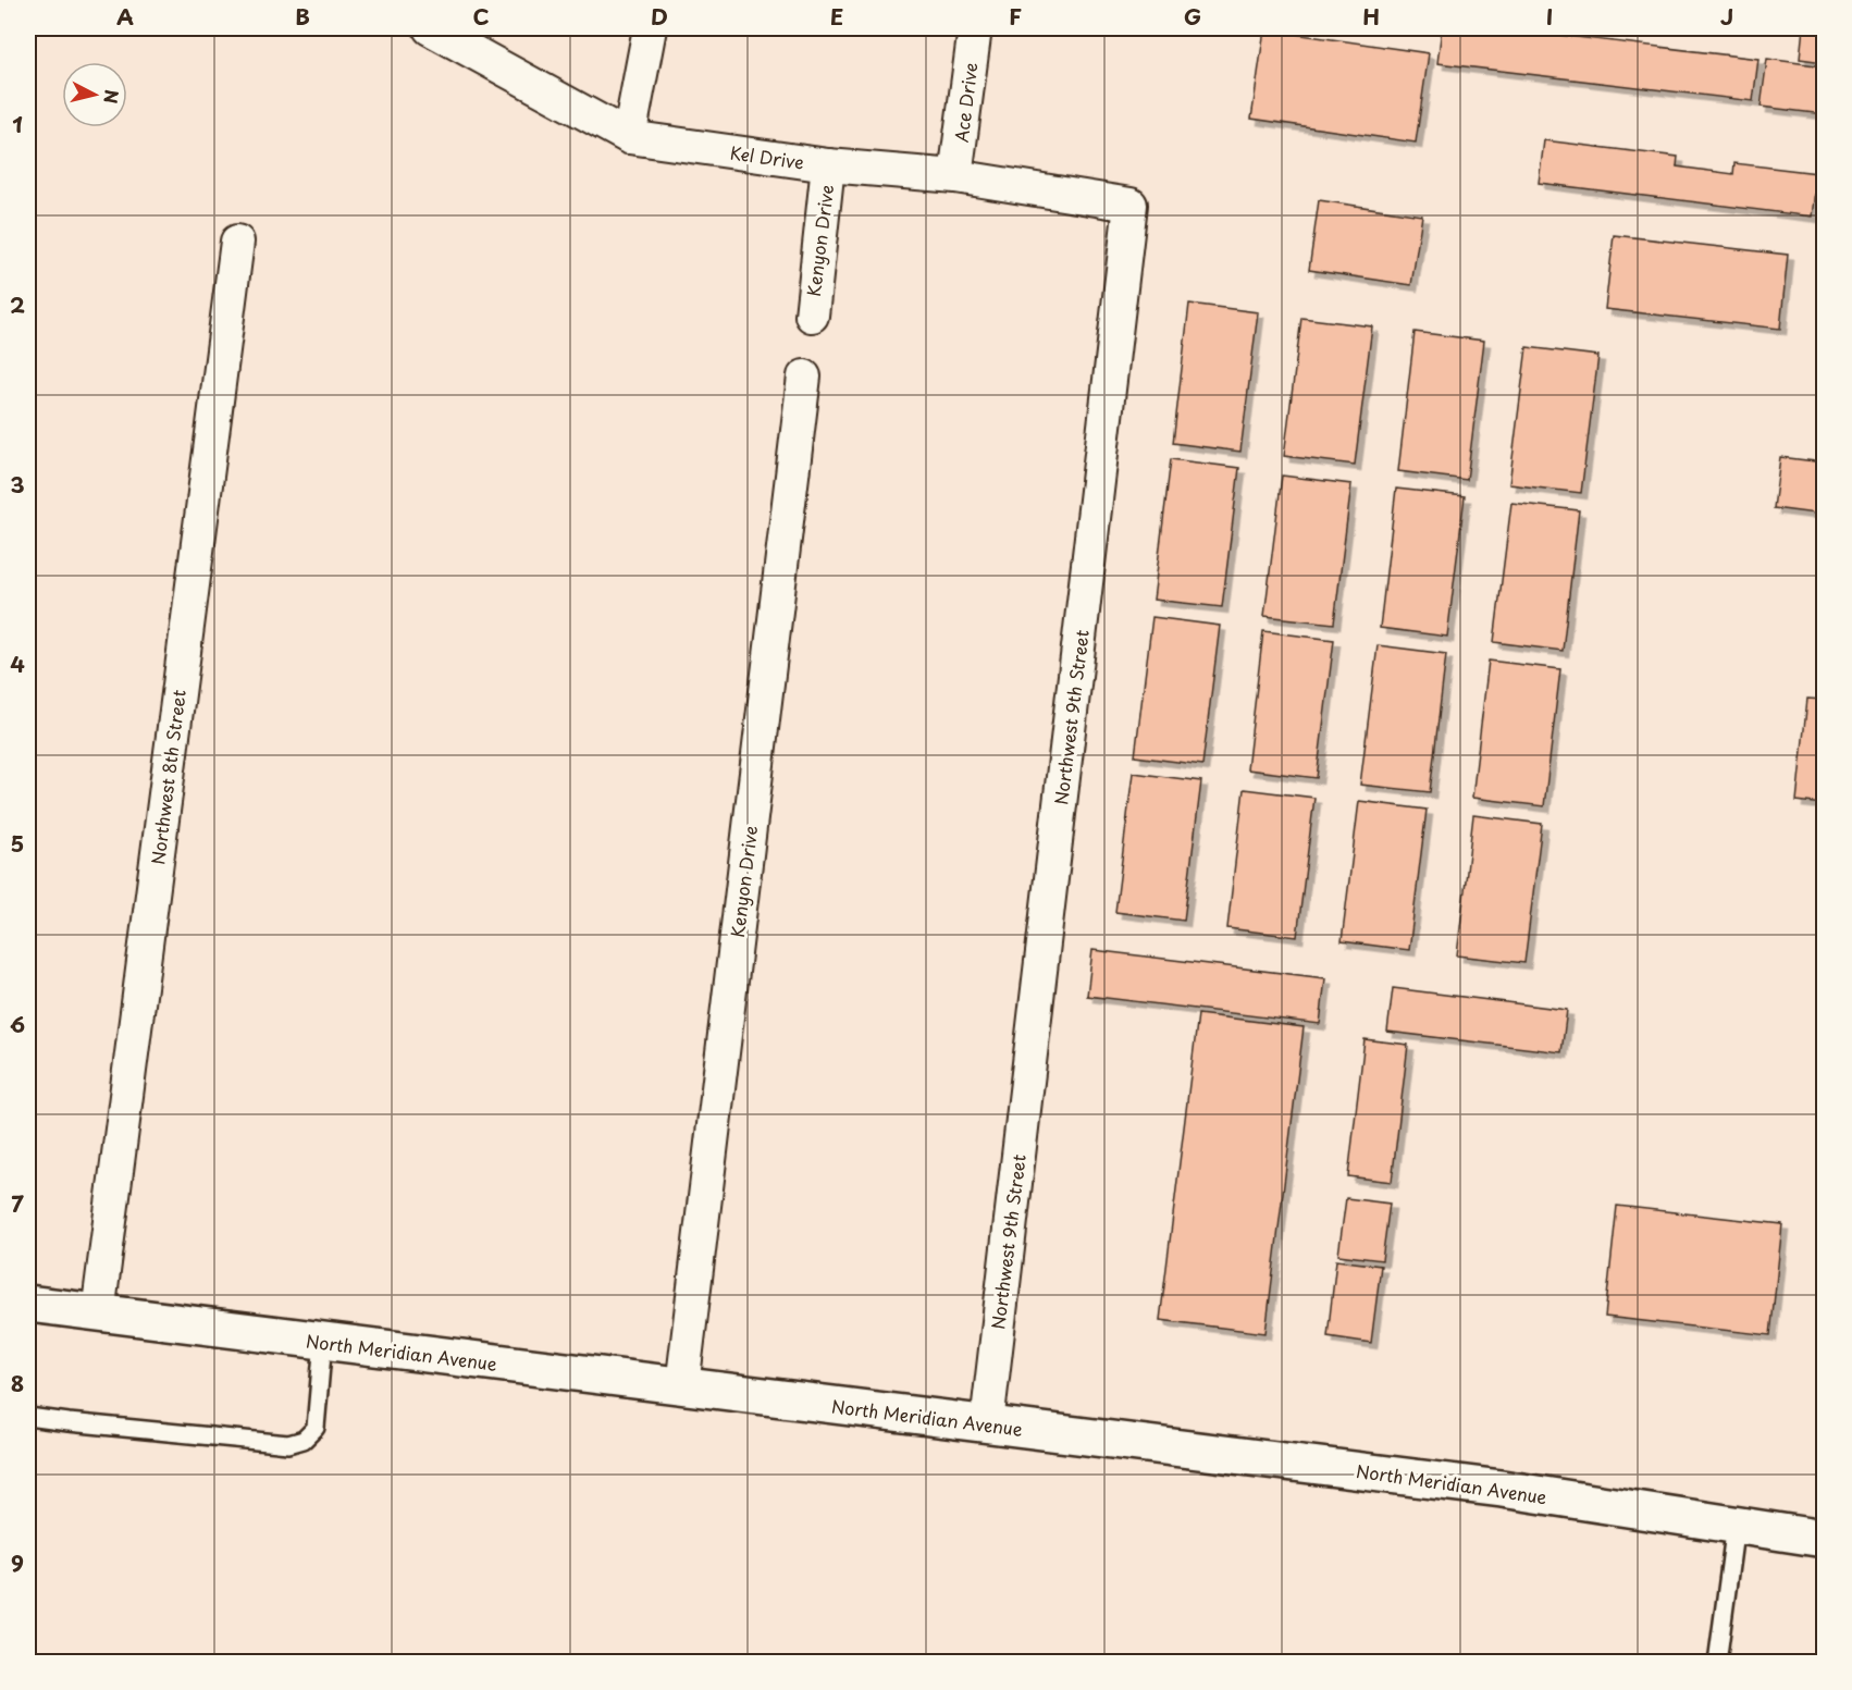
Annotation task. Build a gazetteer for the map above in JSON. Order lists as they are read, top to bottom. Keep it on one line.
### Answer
{"streets":{"main road":["North Meridian Avenue"],"street":["Ace Drive","Kel Drive","Kenyon Drive","Northwest 9th Street","Northwest 8th Street"]},"crossings":[["Ace Drive","Kel Drive"],["Kel Drive","Kenyon Drive"],["Kel Drive","Northwest 9th Street"],["Kenyon Drive","North Meridian Avenue"],["Northwest 9th Street","North Meridian Avenue"],["Northwest 8th Street","North Meridian Avenue"]],"north":"right","grid":{"columns":["A","B","C","D","E","F","G","H","I","J"],"rows":["1","2","3","4","5","6","7","8","9"]}}
